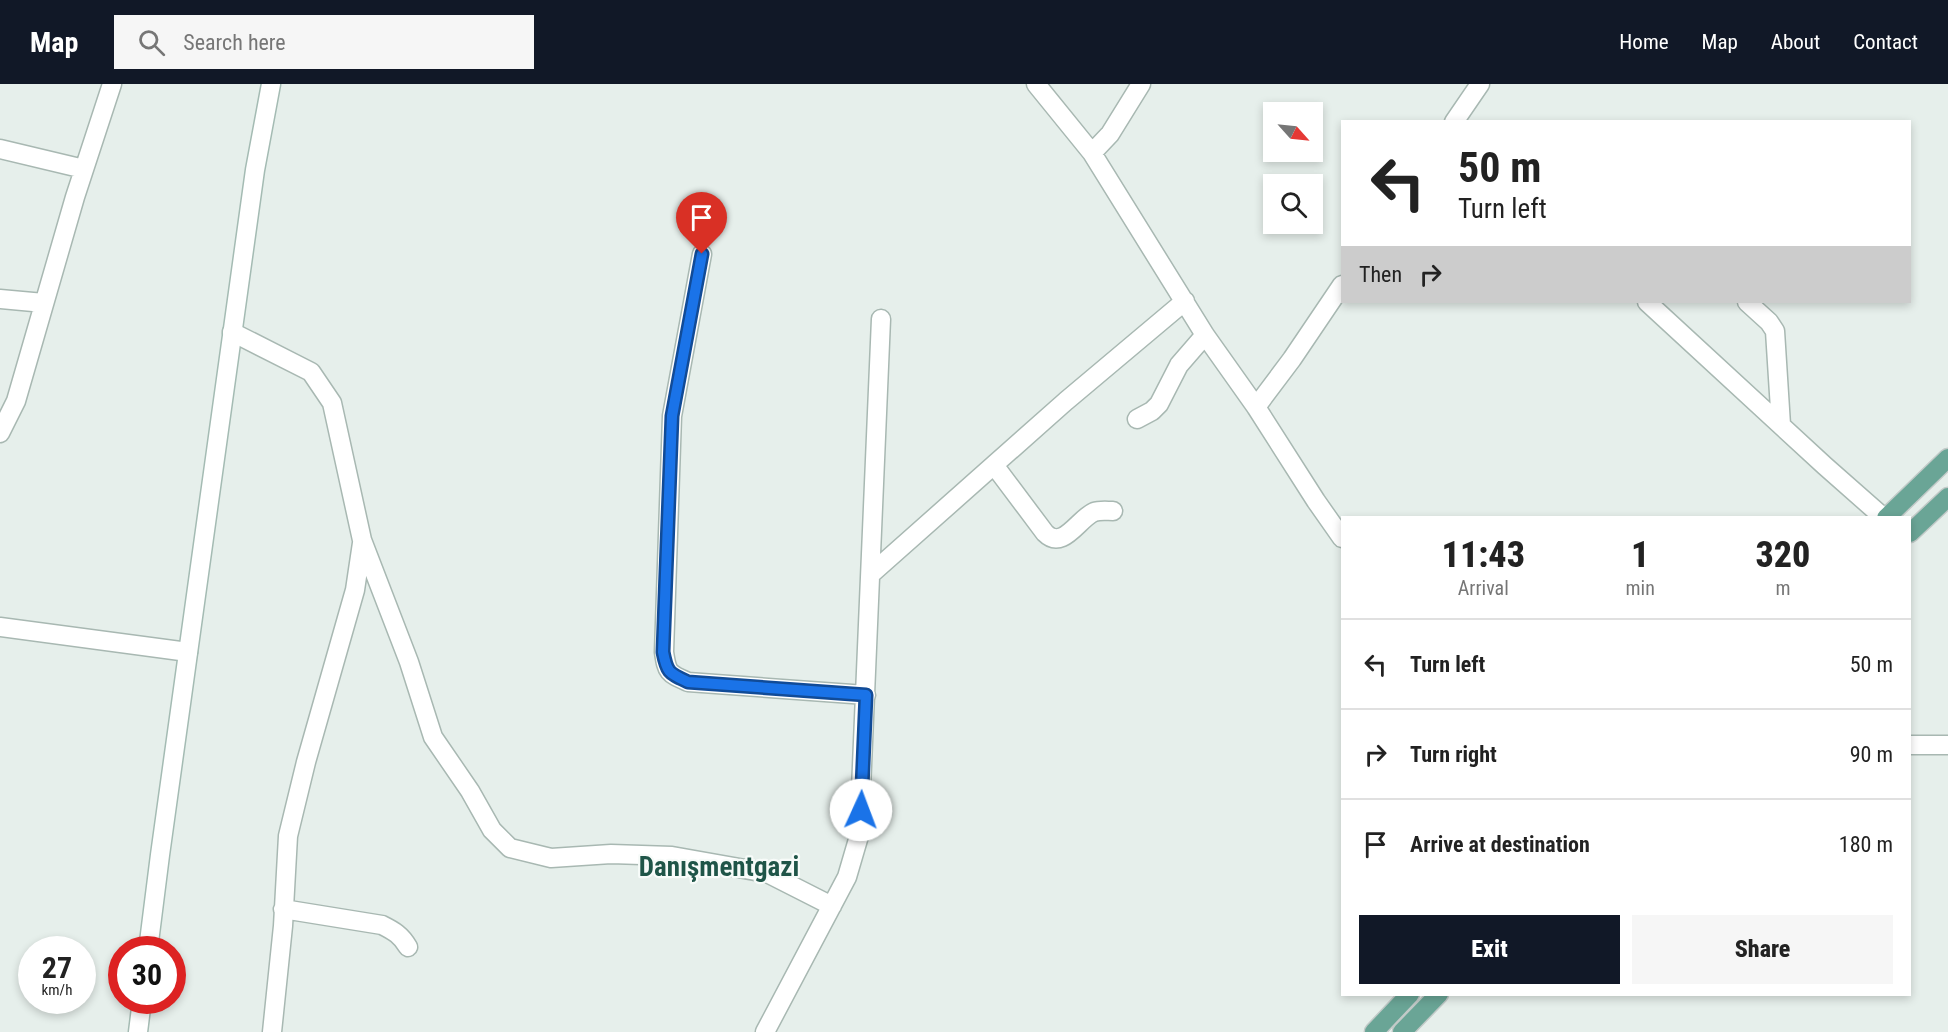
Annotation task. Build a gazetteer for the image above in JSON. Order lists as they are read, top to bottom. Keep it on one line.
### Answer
{"districts":["Danışmentgazi"],"north":"bottom right","page":{"header":"Map","search":"Search here","nav":["Home","Map","About","Contact"],"turn":["50 m","Turn left"],"then":"Then","eta":["11:43","Arrival","1","min","320","m"],"list":[{"name":"Turn left","value":"50 m"},{"name":"Turn right","value":"90 m"},{"name":"Arrive at destination","value":"180 m"}],"buttons":["Exit","Share"],"speed":"27 km/h","limit":"30"}}
